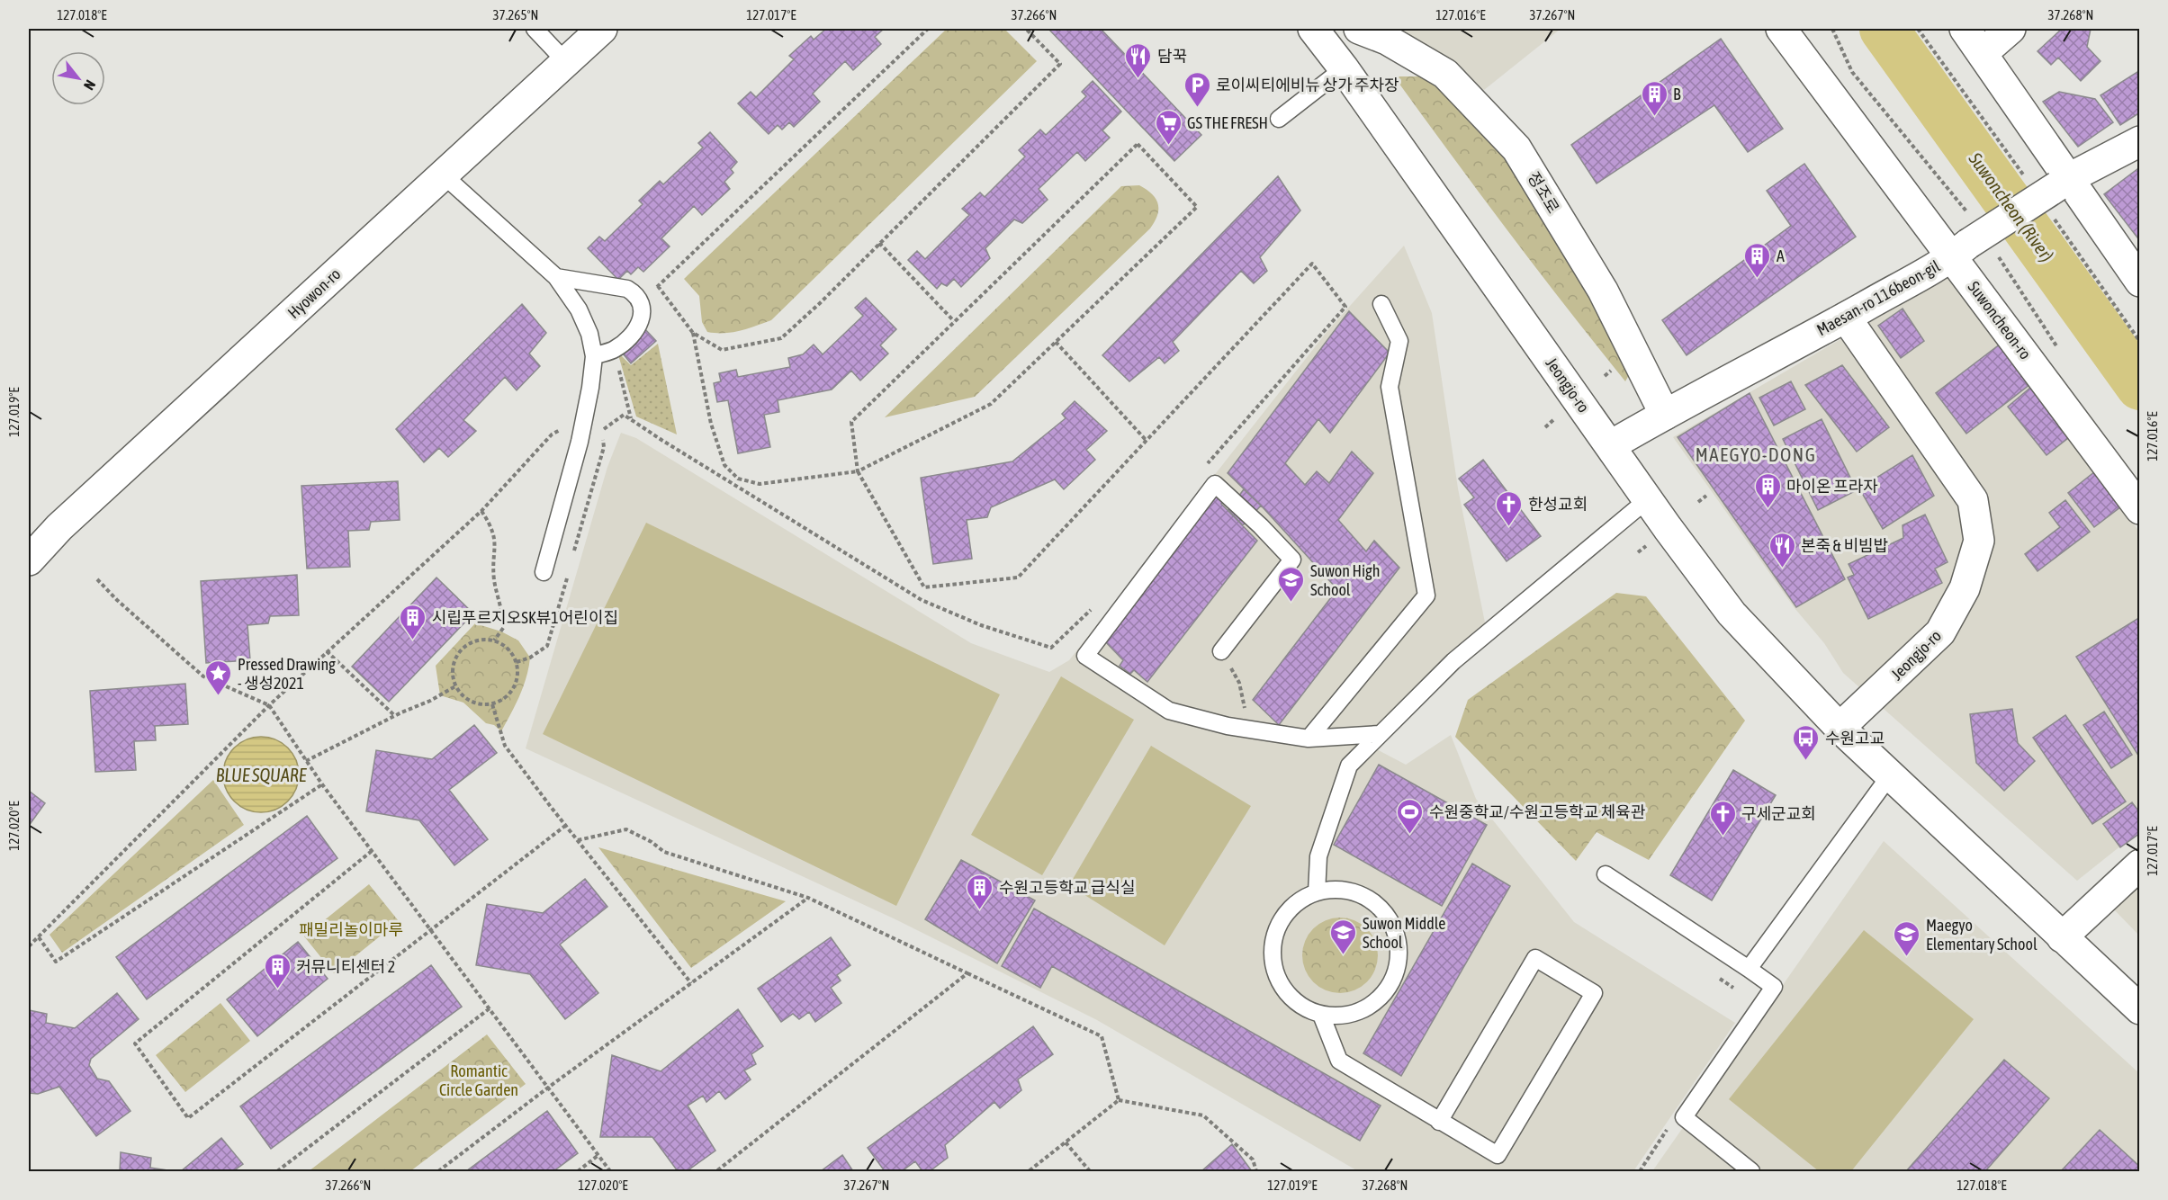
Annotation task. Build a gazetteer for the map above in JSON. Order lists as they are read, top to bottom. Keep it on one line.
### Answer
{"streets":{"street":["정조로","Hyowon-ro","Maesan-ro 116beon-gil","Suwoncheon-ro","Jeongjo-ro"]},"crossings":[["정조로","Maesan-ro 116beon-gil"],["Maesan-ro 116beon-gil","Suwoncheon-ro"],["Maesan-ro 116beon-gil","Jeongjo-ro"]],"districts":["MAEGYO-DONG"],"water":["Suwoncheon (River)","BLUE SQUARE"],"parks":["패밀리놀이마루","Romantic Circle Garden"],"places":{"restaurant":["담꾹","본죽 & 비빔밥"],"parking":["로이씨티에비뉴 상가 주차장"],"building":["B","A","마이온 프라자","시립푸르지오SK뷰1어린이집","수원고등학교 급식실","커뮤니티센터 2"],"supermarket":["GS THE FRESH"],"church":["한성교회","구세군교회"],"school or university":["Suwon High School","Suwon Middle School","Maegyo Elementary School"],"place":["Pressed Drawing - 생성2021"],"bus stop":["수원고교"],"sports":["수원중학교/수원고등학교 체육관"]},"north":"bottom right","coordinates":["127.018°E","37.265°N","127.017°E","37.266°N","127.016°E","37.267°N","37.268°N","127.019°E","127.020°E"]}
